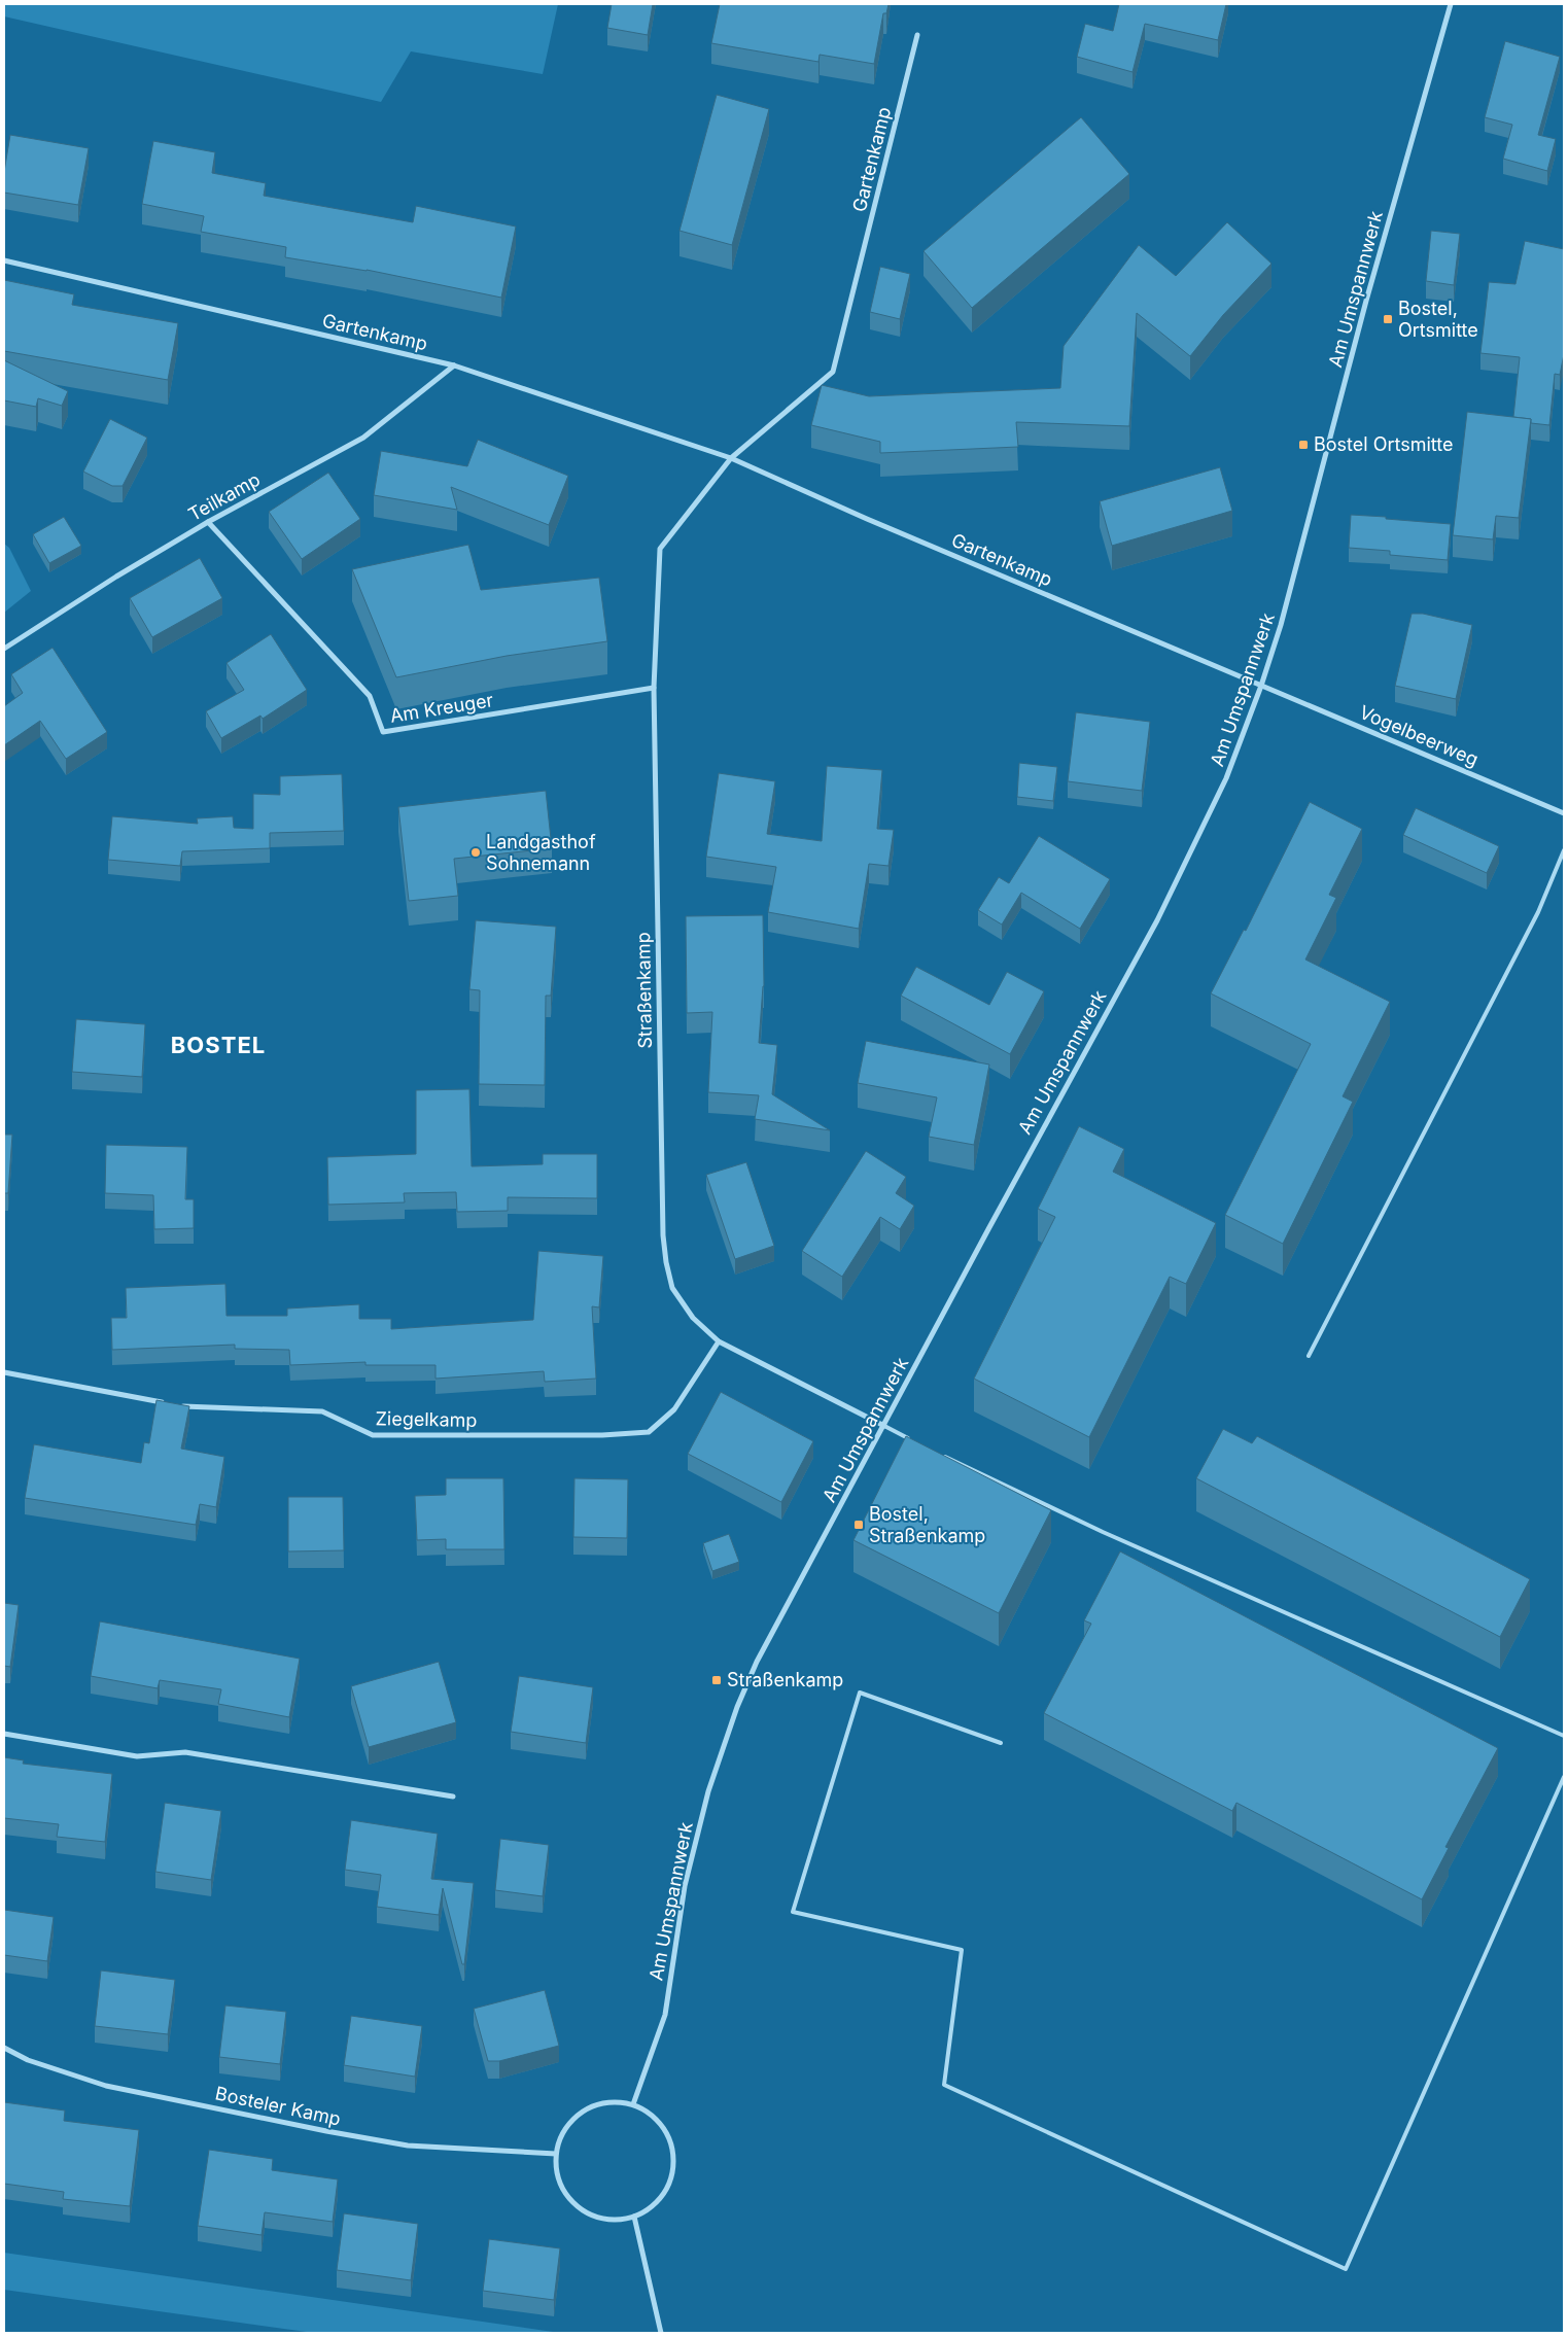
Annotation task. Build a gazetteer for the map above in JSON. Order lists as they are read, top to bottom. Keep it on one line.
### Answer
{"streets":{"street":["Gartenkamp","Am Umspannwerk","Teilkamp","Am Kreuger","Vogelbeerweg","Straßenkamp","Ziegelkamp","Bosteler Kamp"]},"crossings":[["Gartenkamp","Am Umspannwerk"],["Gartenkamp","Teilkamp"],["Gartenkamp","Vogelbeerweg"],["Gartenkamp","Straßenkamp"],["Am Umspannwerk","Vogelbeerweg"],["Am Umspannwerk","Straßenkamp"],["Am Umspannwerk","Bosteler Kamp"],["Teilkamp","Am Kreuger"],["Am Kreuger","Straßenkamp"],["Straßenkamp","Ziegelkamp"]],"districts":["BOSTEL"],"places":{"transit":["Bostel, Ortsmitte","Bostel Ortsmitte","Bostel, Straßenkamp","Straßenkamp"],"other":["Landgasthof Sohnemann"]}}
